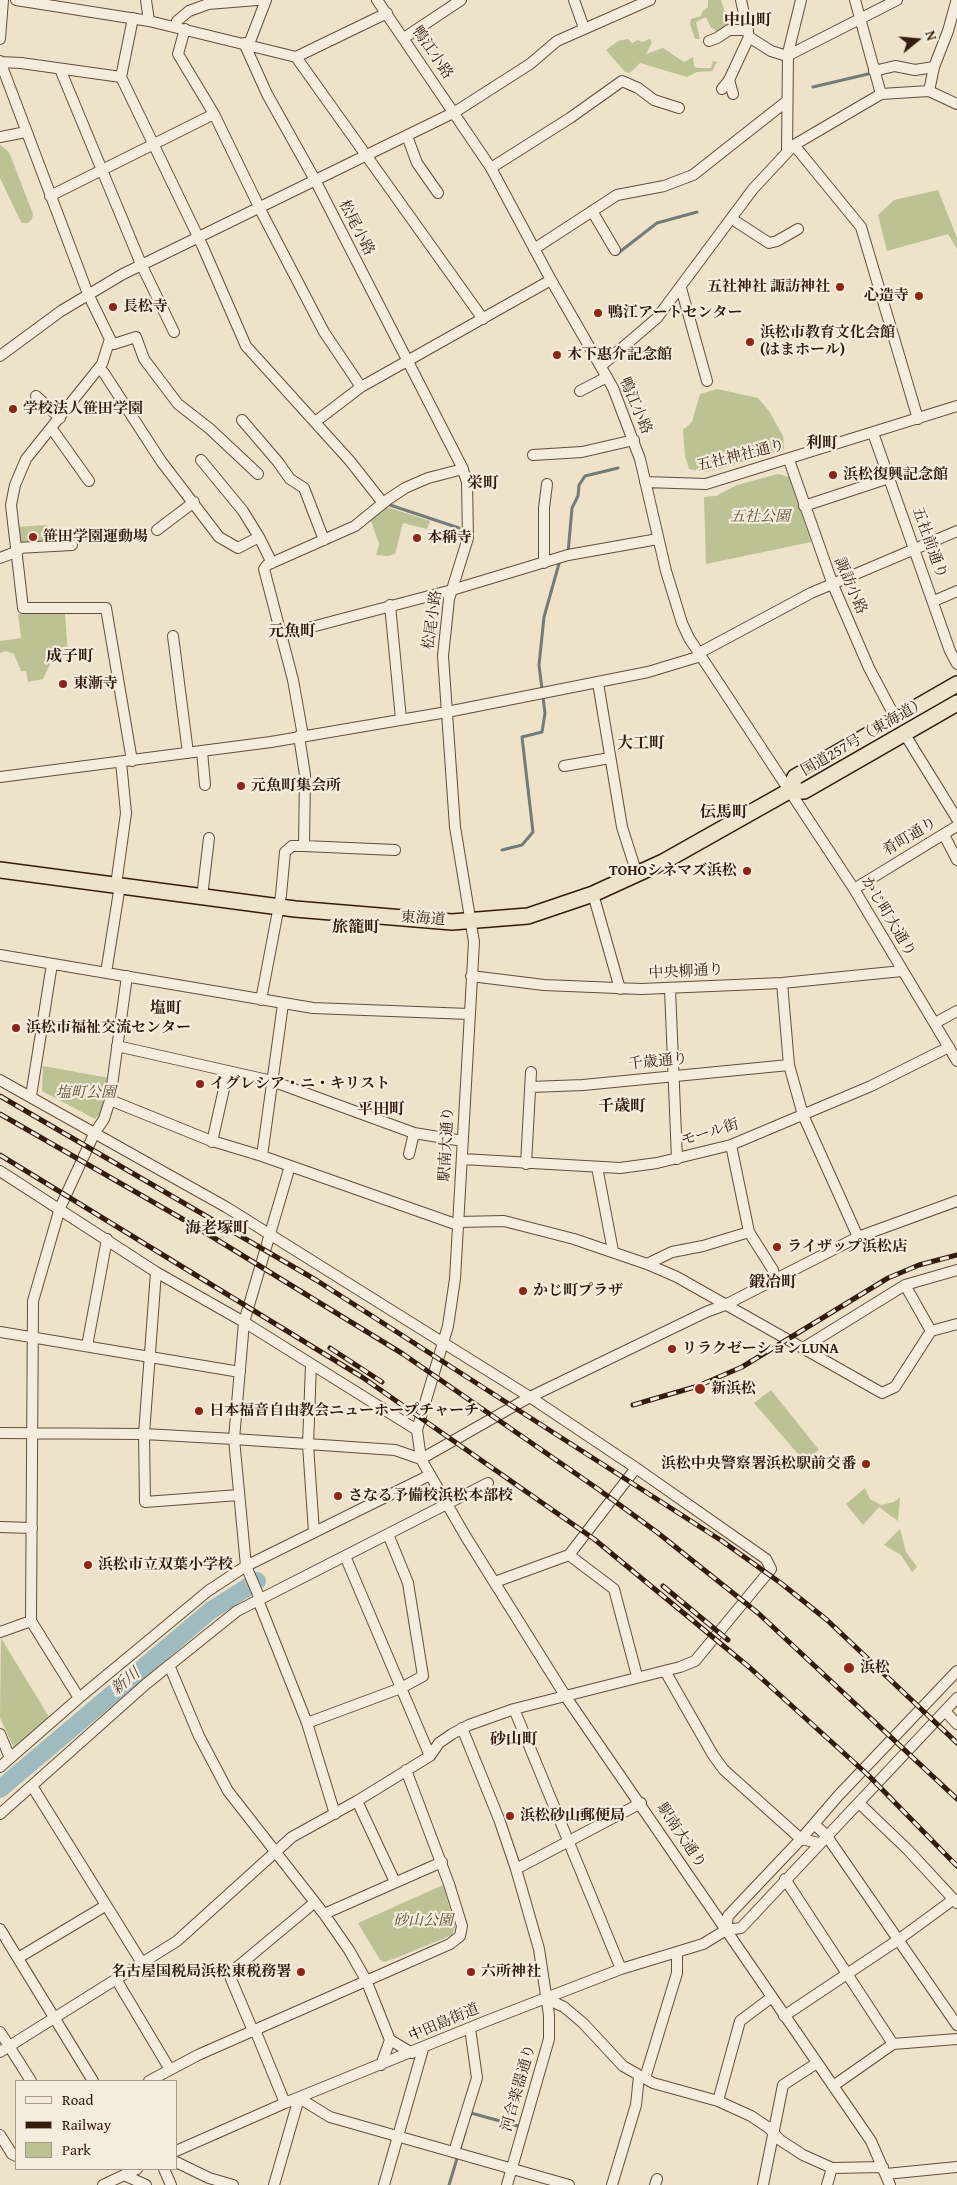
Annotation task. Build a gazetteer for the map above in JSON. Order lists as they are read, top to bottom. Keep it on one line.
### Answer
{"streets":{"highway":["国道257号（東海道）","東海道"],"street":["鴨江小路","松尾小路","五社神社通り","五社前通り","諏訪小路","肴町通り","かじ町大通り","中央柳通り","千歳通り","モール街","駅南大通り","中田島街道","河合楽器通り"]},"crossings":[["鴨江小路","五社神社通り"],["鴨江小路","国道257号（東海道）"],["鴨江小路","かじ町大通り"],["鴨江小路","東海道"],["松尾小路","東海道"],["松尾小路","駅南大通り"],["五社神社通り","五社前通り"],["五社神社通り","諏訪小路"],["諏訪小路","国道257号（東海道）"],["国道257号（東海道）","かじ町大通り"],["国道257号（東海道）","東海道"],["肴町通り","かじ町大通り"],["かじ町大通り","東海道"],["かじ町大通り","中央柳通り"],["かじ町大通り","モール街"],["東海道","駅南大通り"],["中央柳通り","駅南大通り"],["モール街","駅南大通り"],["駅南大通り","中田島街道"],["中田島街道","河合楽器通り"]],"districts":["中山町","利町","栄町","元魚町","成子町","大工町","伝馬町","旅籠町","塩町","千歳町","平田町","海老塚町","鍛冶町","砂山町"],"water":["新川"],"parks":["五社公園","塩町公園","砂山公園"],"places":["五社神社 諏訪神社","心造寺","長松寺","鴨江アートセンター","浜松市教育文化会館 (はまホール)","木下惠介記念館","学校法人笹田学園","浜松復興記念館","笹田学園運動場","本稱寺","東漸寺","元魚町集会所","TOHOシネマズ浜松","浜松市福祉交流センター","イグレシア・ニ・キリスト","ライザップ浜松店","かじ町プラザ","リラクゼーションLUNA","新浜松","日本福音自由教会ニューホープチャーチ","浜松中央警察署浜松駅前交番","さなる予備校浜松本部校","浜松市立双葉小学校","浜松","浜松砂山郵便局","名古屋国税局浜松東税務署","六所神社"],"legend":["Road","Railway","Park"],"north":"right"}
